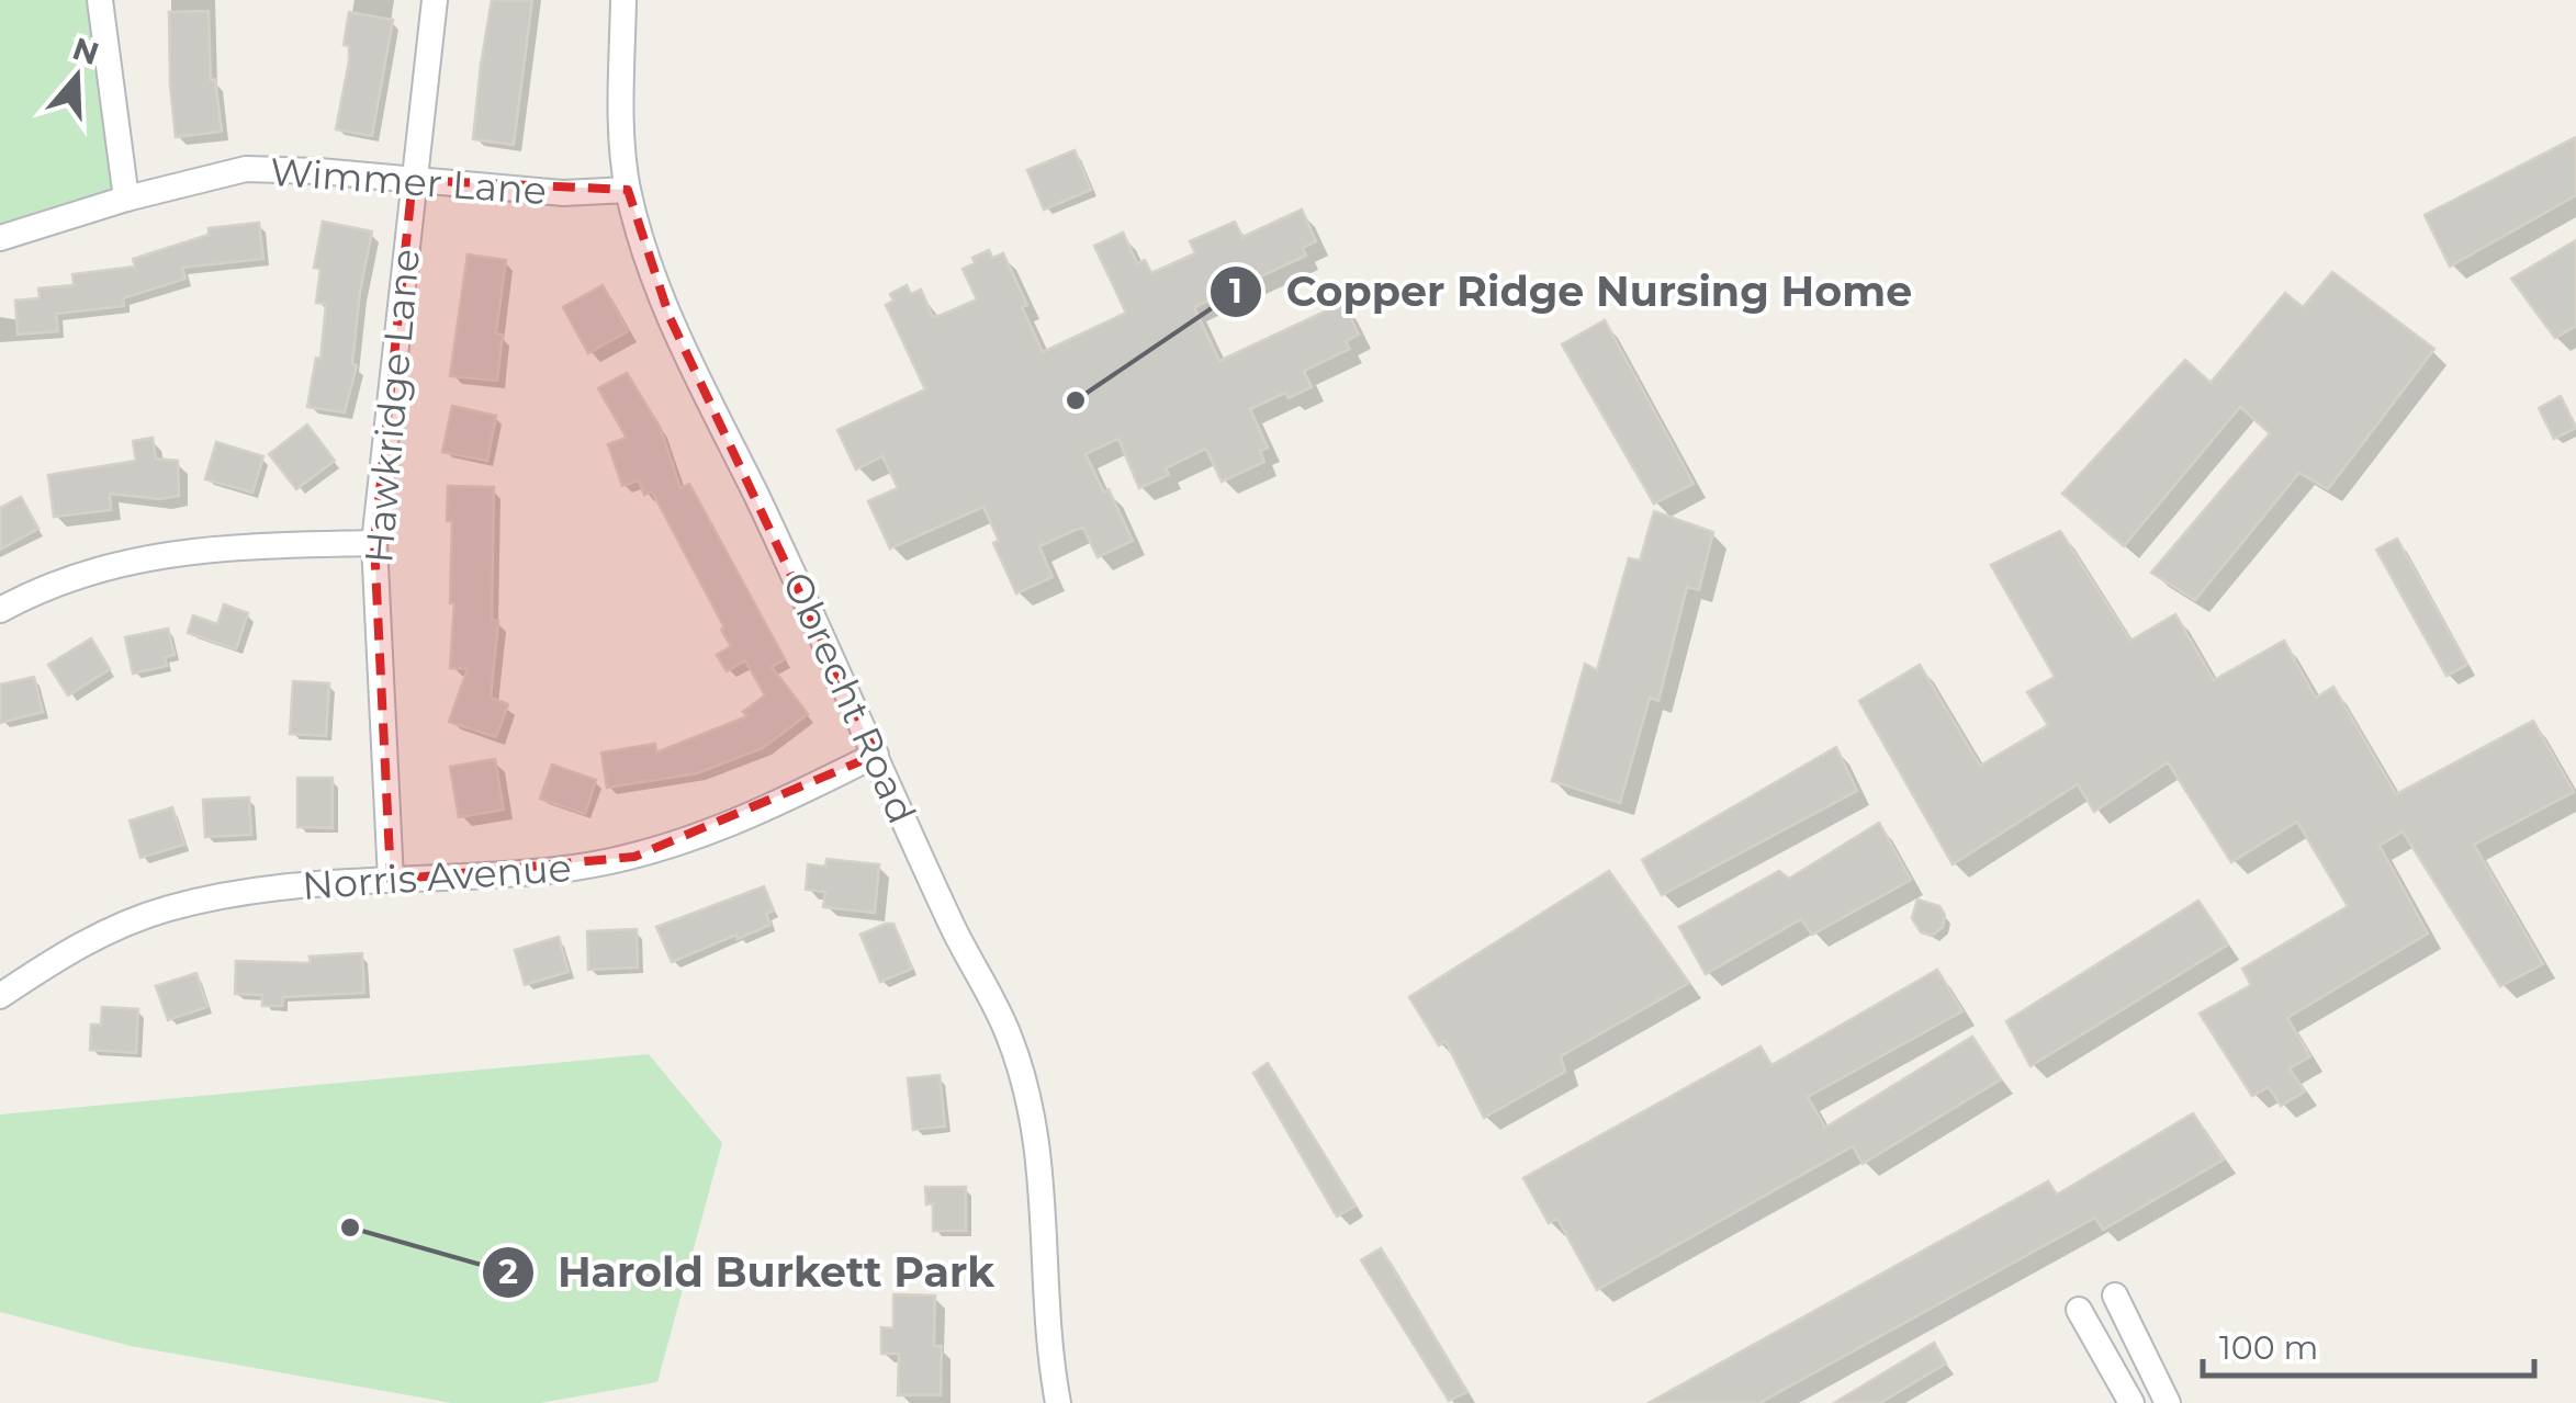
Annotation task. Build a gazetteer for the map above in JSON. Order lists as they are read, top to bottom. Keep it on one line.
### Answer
{"streets":{"street":["Wimmer Lane","Hawkridge Lane","Obrecht Road","Norris Avenue"]},"crossings":[["Wimmer Lane","Hawkridge Lane"],["Wimmer Lane","Obrecht Road"],["Hawkridge Lane","Norris Avenue"],["Obrecht Road","Norris Avenue"]],"places":["Copper Ridge Nursing Home","Harold Burkett Park"],"scale_bar":"100 m","north":"top"}
